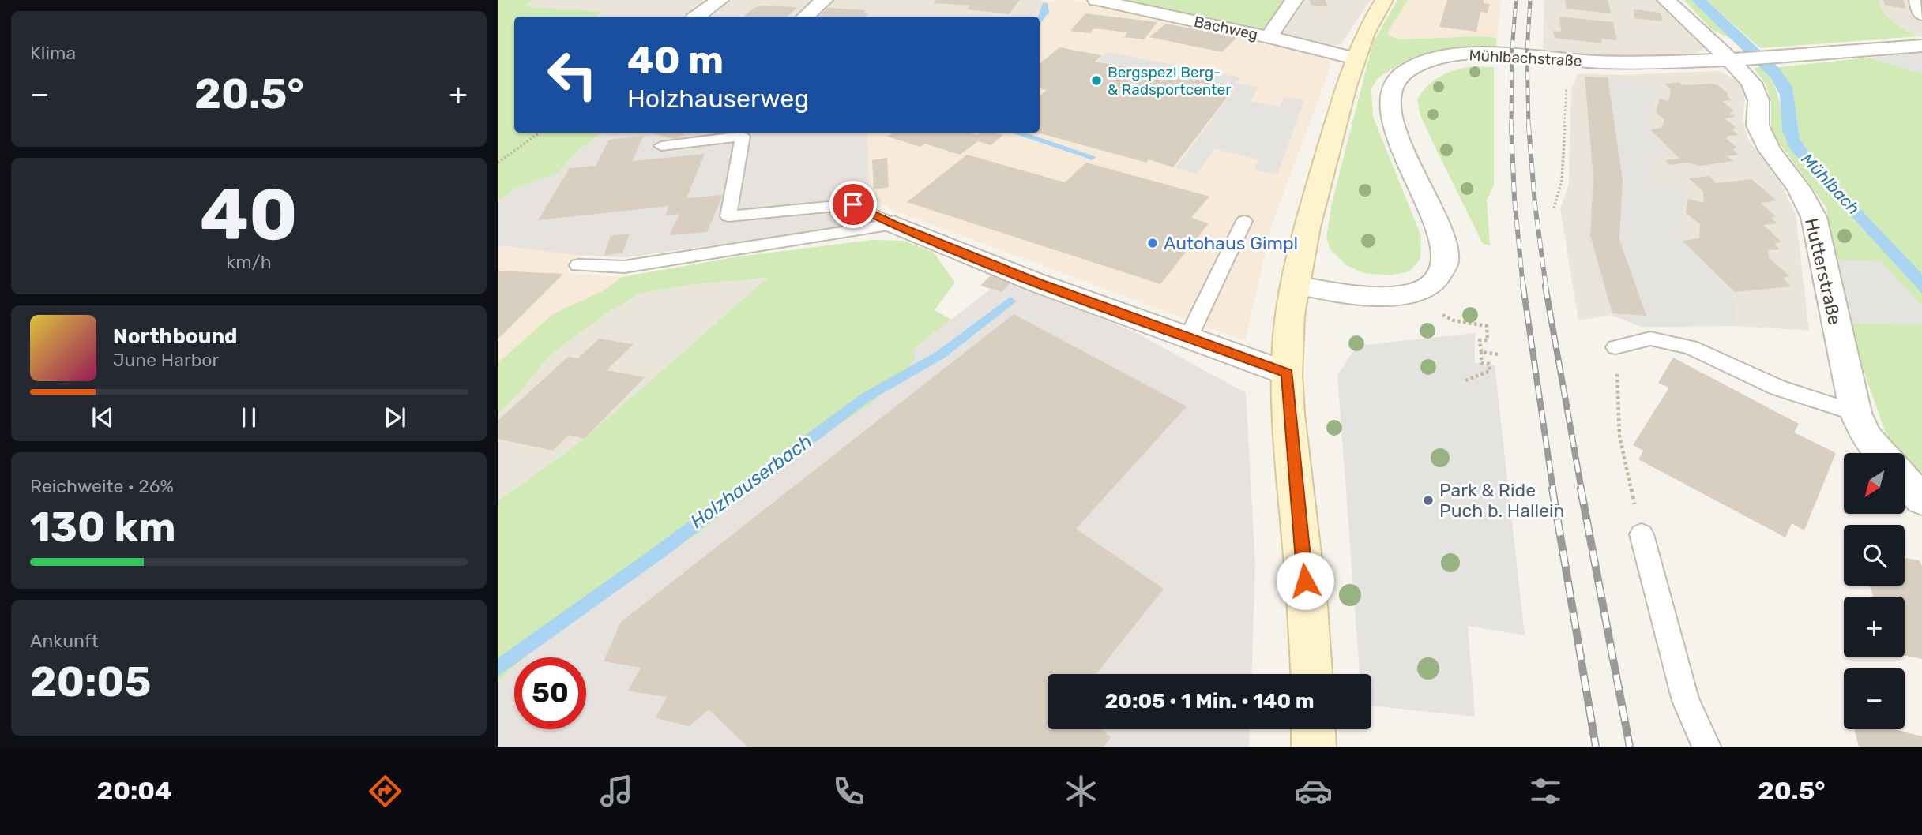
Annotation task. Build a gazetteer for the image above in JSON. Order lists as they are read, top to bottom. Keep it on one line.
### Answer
{"streets":{"street":["Bachweg","Mühlbachstraße","Hutterstraße"]},"crossings":[["Mühlbachstraße","Hutterstraße"]],"water":["Mühlbach","Holzhauserbach"],"places":["Bergspezl Berg- & Radsportcenter","Autohaus Gimpl","Park & Ride Puch b. Hallein"],"north":"bottom left","page":{"tile":["Klima",["40","km/h"],["Reichweite · 26%","130 km"],["Ankunft","20:05"]],"turn":["40 m","Holzhauserweg"],"heat":["−","20.5°","+"],"song":["Northbound","June Harbor"],"map_buttons":["+","−"],"limit":"50","trip":"20:05 · 1 Min. · 140 m","tabs":["20:04","20.5°"]}}
